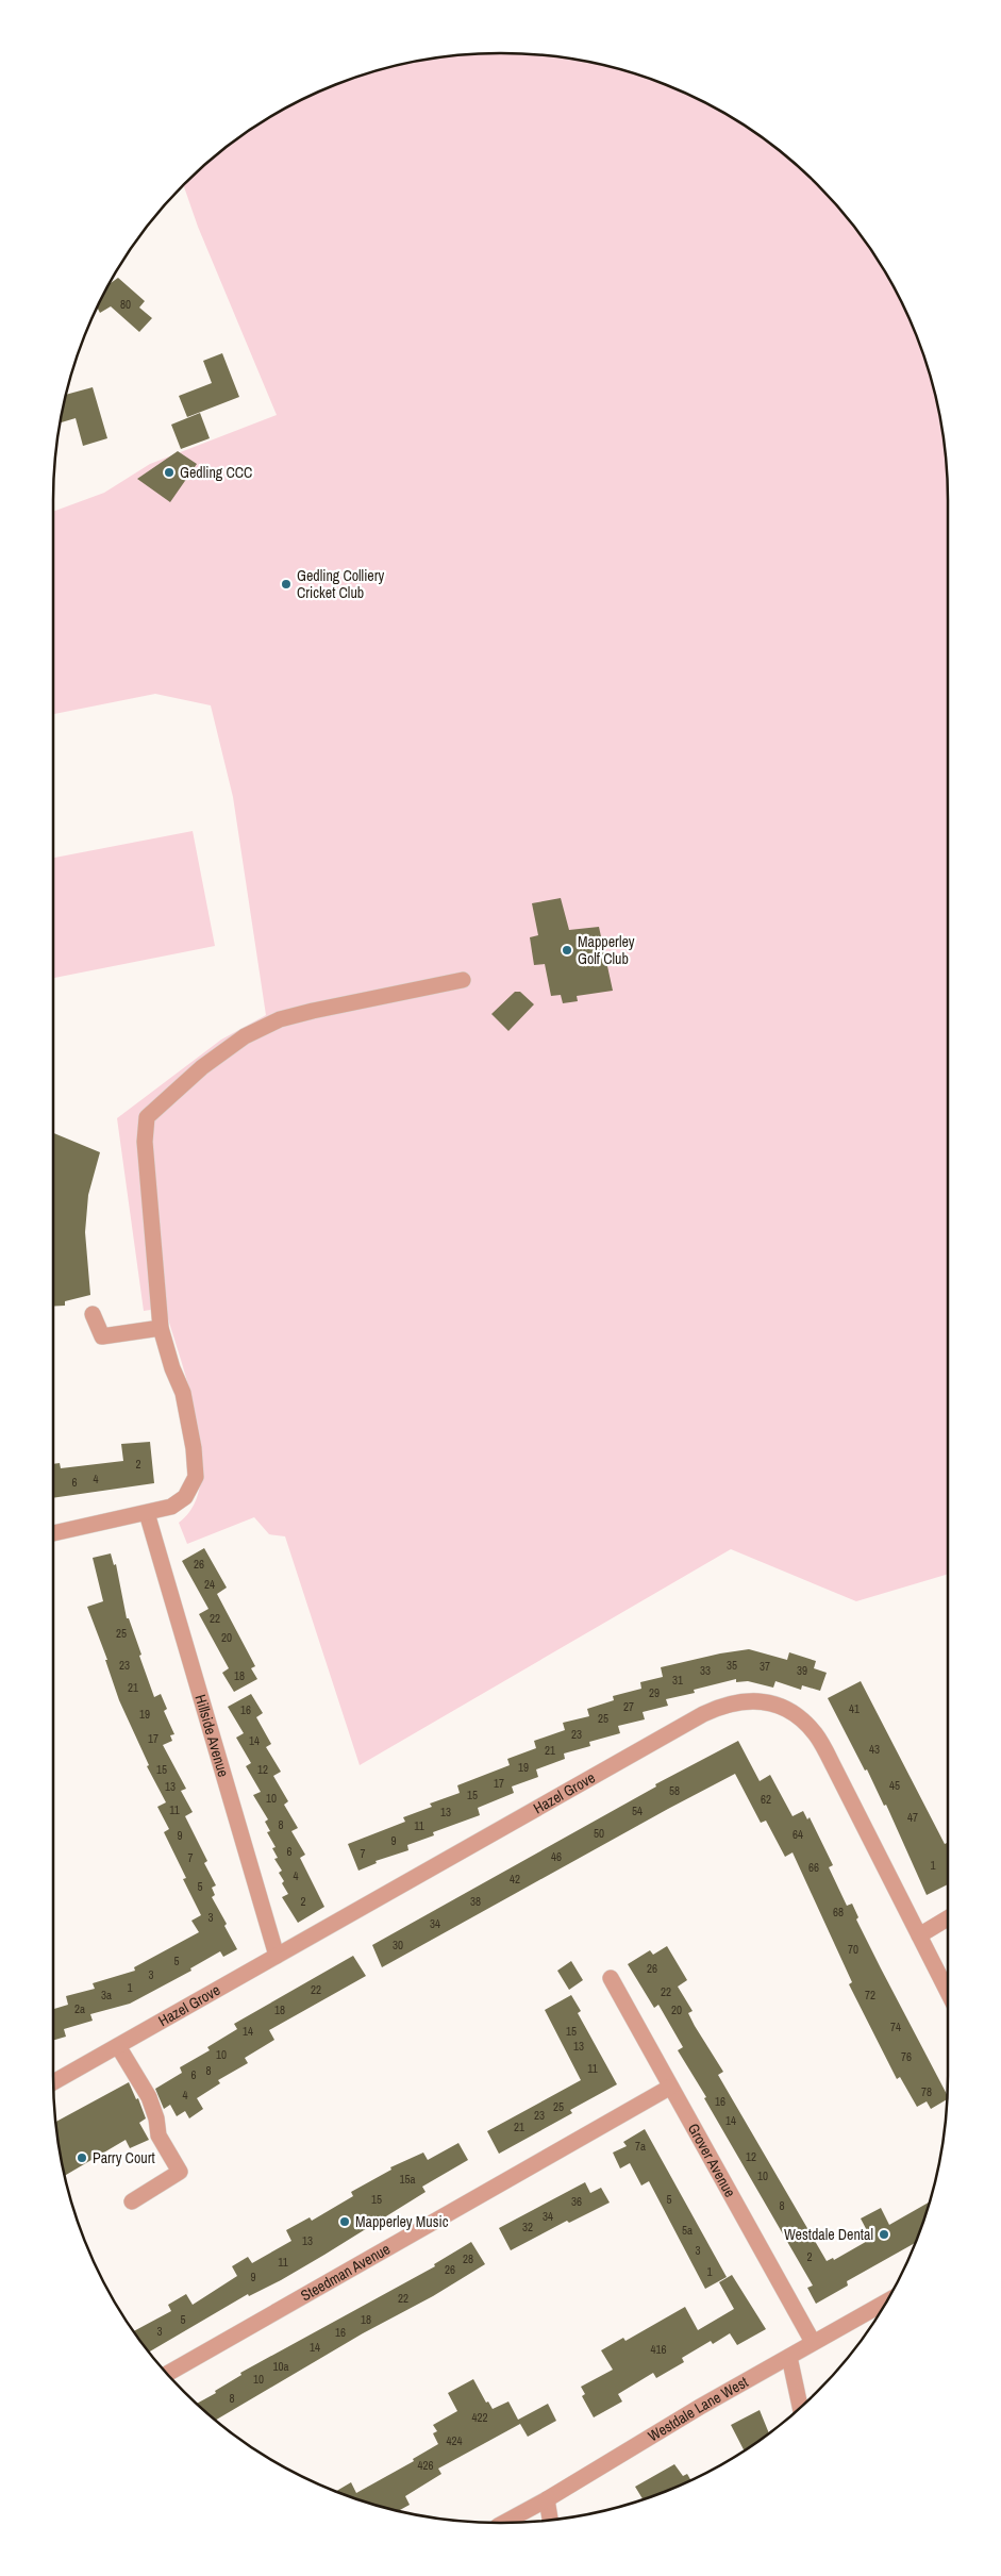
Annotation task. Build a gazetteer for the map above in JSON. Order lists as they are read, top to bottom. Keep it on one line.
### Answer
{"streets":{"street":["Hillside Avenue","Hazel Grove","Grover Avenue","Steedman Avenue","Westdale Lane West"]},"crossings":[["Hillside Avenue","Hazel Grove"],["Grover Avenue","Steedman Avenue"],["Grover Avenue","Westdale Lane West"]],"places":["Gedling CCC","Gedling Colliery Cricket Club","Mapperley Golf Club","Parry Court","Mapperley Music","Westdale Dental"],"house_numbers":["80","2","4","6","26","24","22","25","20","23","35","37","33","39","18","31","21","29","27","41","16","19","25","23","17","14","43","21","19","15","12","17","45","13","58","15","10","62","11","54","13","47","8","11","50","64","9","9","6","7","46","7","1","66","4","42","5","2","38","68","3","34","30","70","5","26","3","1","22","22","3a","72","2a","18","20","74","14","15","13","10","76","11","8","6","78","4","16","25","23","14","21","7a","12","10","15a","15","5","36","8","34","32","5a","13","3","2","28","11","26","1","9","22","5","18","3","16","14","416","10a","10","8","422","424","426"]}
